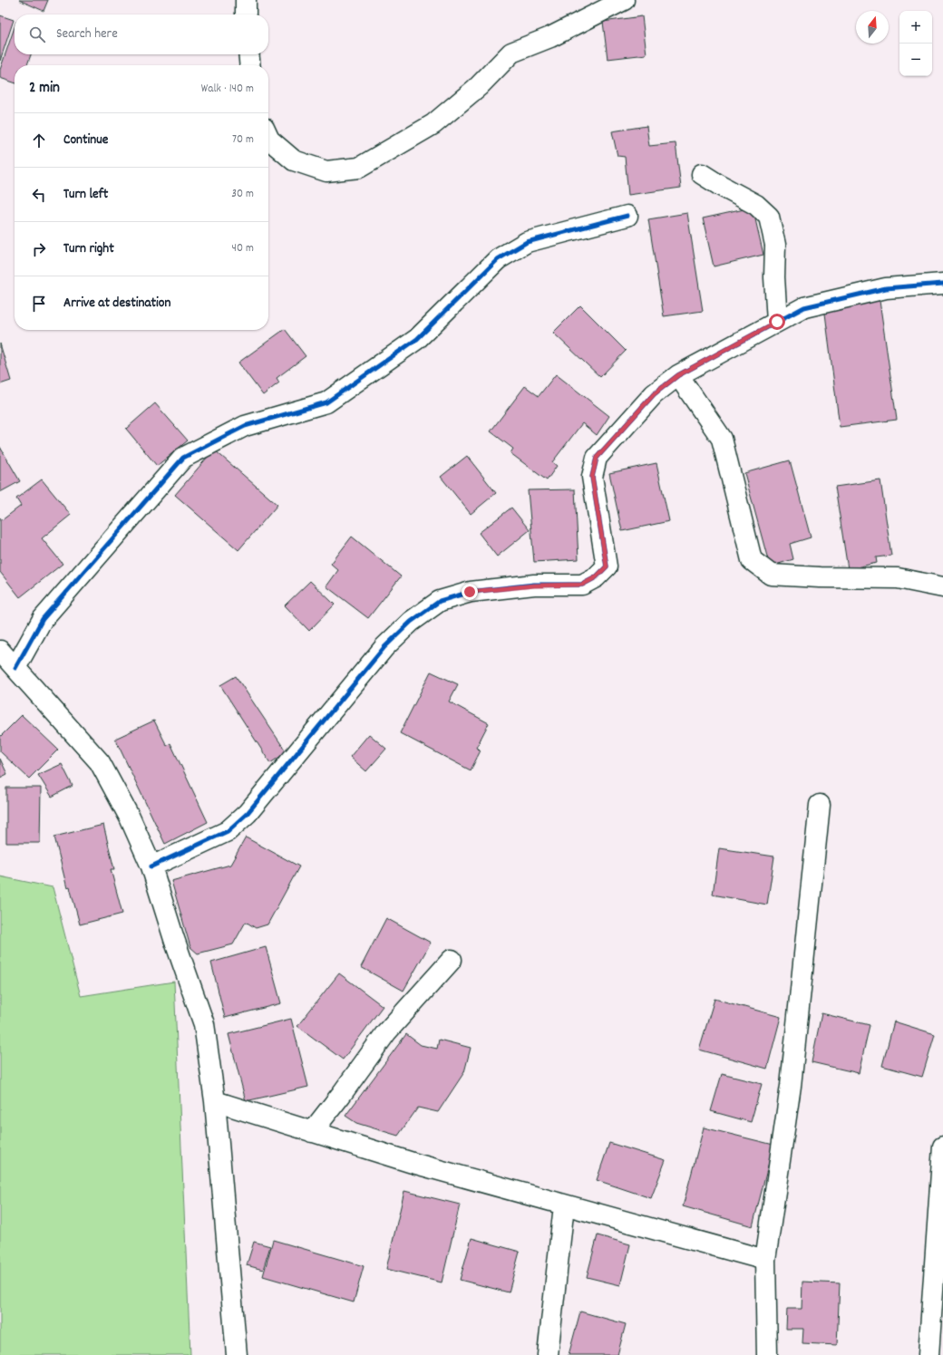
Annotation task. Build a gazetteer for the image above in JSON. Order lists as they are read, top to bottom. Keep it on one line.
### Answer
{"north":"top","page":{"map_buttons":["+","−"],"search":"Search here","heading":["2 min","Walk · 140 m"],"list":[["Continue","70 m"],["Turn left","30 m"],["Turn right","40 m"],"Arrive at destination"]}}
